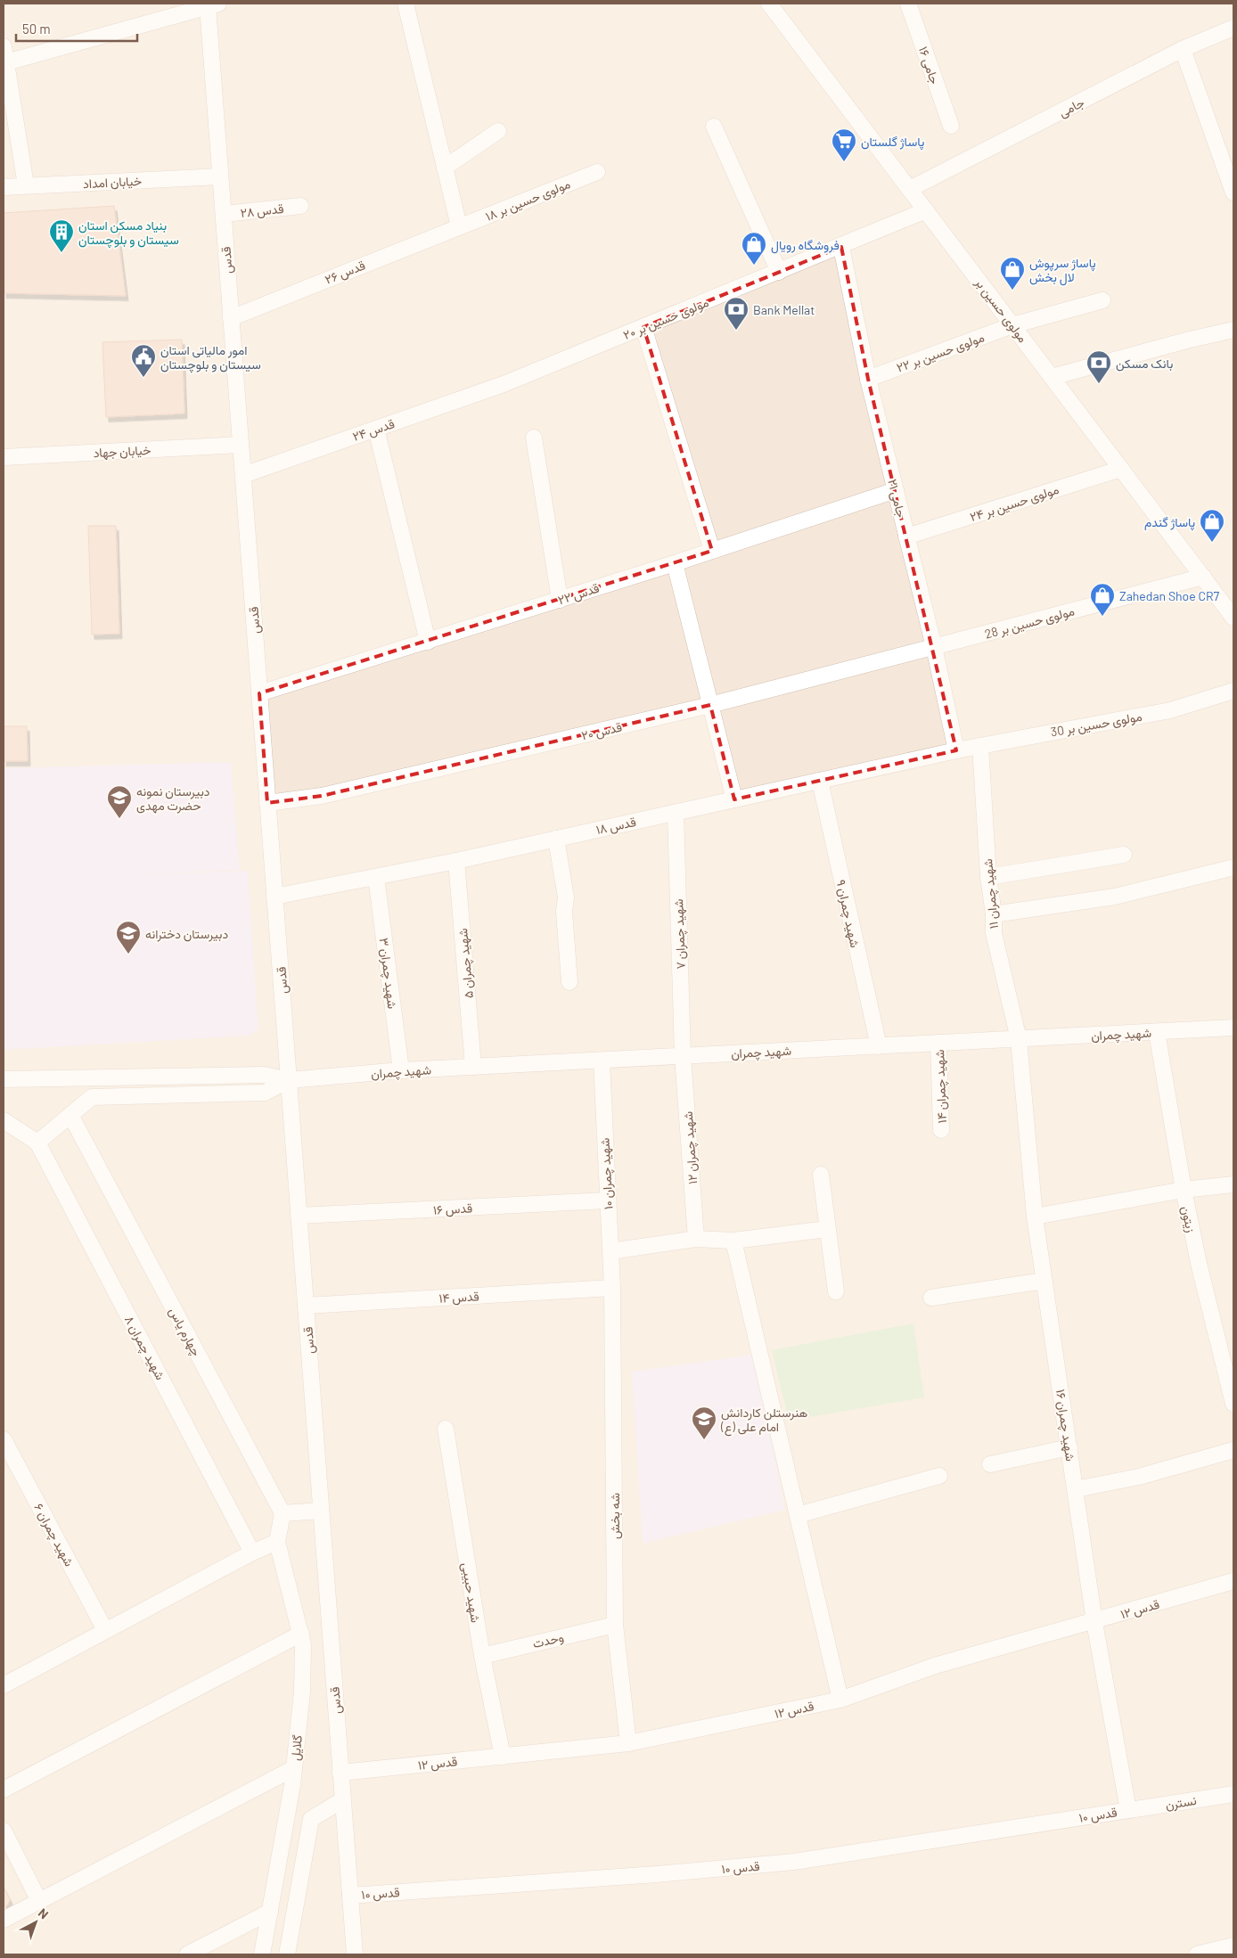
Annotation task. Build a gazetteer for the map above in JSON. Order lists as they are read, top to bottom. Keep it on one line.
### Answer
{"streets":{"street":["جامی ۱۶","جامی","خیابان امداد","مولوی حسین بر ۱۸","قدس ۲۸","قدس","قدس ۲۶","مولوی حسین بر","مولوی حسین بر ۲۰","مولوی حسین بر ۲۲","قدس ۲۴","خیابان جهاد","جامی ۲۱","مولوی حسین بر ۲۴","قدس ۲۲","مولوی حسین بر 28","مولوی حسین بر 30","قدس ۲۰","قدس ۱۸","شهید چمران ۱۱","شهید چمران ۹","شهید چمران ۷","شهید چمران ۵","شهید چمران ۳","شهید چمران","شهید چمران ۱۴","شهید چمران ۱۲","شهید چمران ۱۰","قدس ۱۶","زیتون","قدس ۱۴","چهارم یاس","شهید چمران ۸","شهید چمران ۱۶","شه بخش","شهید چمران ۶","شهید حبیبی","قدس ۱۲","وحدت","گلایل","نسترن","قدس ۱۰"]},"crossings":[["جامی","مولوی حسین بر"],["خیابان امداد","قدس"],["مولوی حسین بر ۱۸","قدس ۲۶"],["قدس ۲۸","قدس"],["قدس","قدس ۲۶"],["قدس","قدس ۲۴"],["قدس","خیابان جهاد"],["قدس","قدس ۲۲"],["قدس","قدس ۲۰"],["قدس","قدس ۱۸"],["قدس","شهید چمران"],["قدس","قدس ۱۶"],["قدس","قدس ۱۴"],["قدس","قدس ۱۲"],["قدس","قدس ۱۰"],["مولوی حسین بر","مولوی حسین بر ۲۰"],["مولوی حسین بر","مولوی حسین بر ۲۲"],["مولوی حسین بر","مولوی حسین بر ۲۴"],["مولوی حسین بر","مولوی حسین بر 28"],["مولوی حسین بر ۲۰","قدس ۲۴"],["مولوی حسین بر ۲۰","جامی ۲۱"],["مولوی حسین بر ۲۲","جامی ۲۱"],["جامی ۲۱","مولوی حسین بر ۲۴"],["جامی ۲۱","قدس ۲۲"],["جامی ۲۱","مولوی حسین بر 28"],["جامی ۲۱","مولوی حسین بر 30"],["جامی ۲۱","قدس ۲۰"],["جامی ۲۱","قدس ۱۸"],["مولوی حسین بر 28","قدس ۲۰"],["مولوی حسین بر 30","قدس ۱۸"],["مولوی حسین بر 30","شهید چمران ۱۱"],["قدس ۱۸","شهید چمران ۹"],["قدس ۱۸","شهید چمران ۷"],["قدس ۱۸","شهید چمران ۵"],["قدس ۱۸","شهید چمران ۳"],["شهید چمران ۱۱","شهید چمران"],["شهید چمران ۱۱","شهید چمران ۱۶"],["شهید چمران ۹","شهید چمران"],["شهید چمران ۷","شهید چمران"],["شهید چمران ۷","شهید چمران ۱۲"],["شهید چمران ۵","شهید چمران"],["شهید چمران ۳","شهید چمران"],["شهید چمران","شهید چمران ۱۴"],["شهید چمران","شهید چمران ۱۲"],["شهید چمران","شهید چمران ۱۰"],["شهید چمران","زیتون"],["شهید چمران","چهارم یاس"],["شهید چمران","شهید چمران ۸"],["شهید چمران","شهید چمران ۱۶"],["شهید چمران ۱۰","قدس ۱۶"],["شهید چمران ۱۰","قدس ۱۴"],["شهید چمران ۱۰","شه بخش"],["قدس ۱۴","شه بخش"],["شهید چمران ۱۶","قدس ۱۲"],["شهید چمران ۱۶","نسترن"],["شهید چمران ۱۶","قدس ۱۰"],["شه بخش","قدس ۱۲"],["شه بخش","وحدت"],["شهید حبیبی","قدس ۱۲"],["شهید حبیبی","وحدت"],["نسترن","قدس ۱۰"]],"places":{"supermarket":["پاساژ گلستان"],"building":["بنیاد مسکن استان سیستان و بلوچستان"],"shop":["فروشگاه رویال","پاساژ سرپوش لال بخش","پاساژ گندم","Zahedan Shoe CR7"],"bank":["Bank Mellat","بانک مسکن"],"public building":["امور مالیاتی استان سیستان و بلوچستان"],"school or university":["دبیرستان نمونه حضرت مهدی","دبیرستان دخترانه","هنرستلن کاردانش امام علی (ع)"]},"scale_bar":"50 m","north":"top right"}
